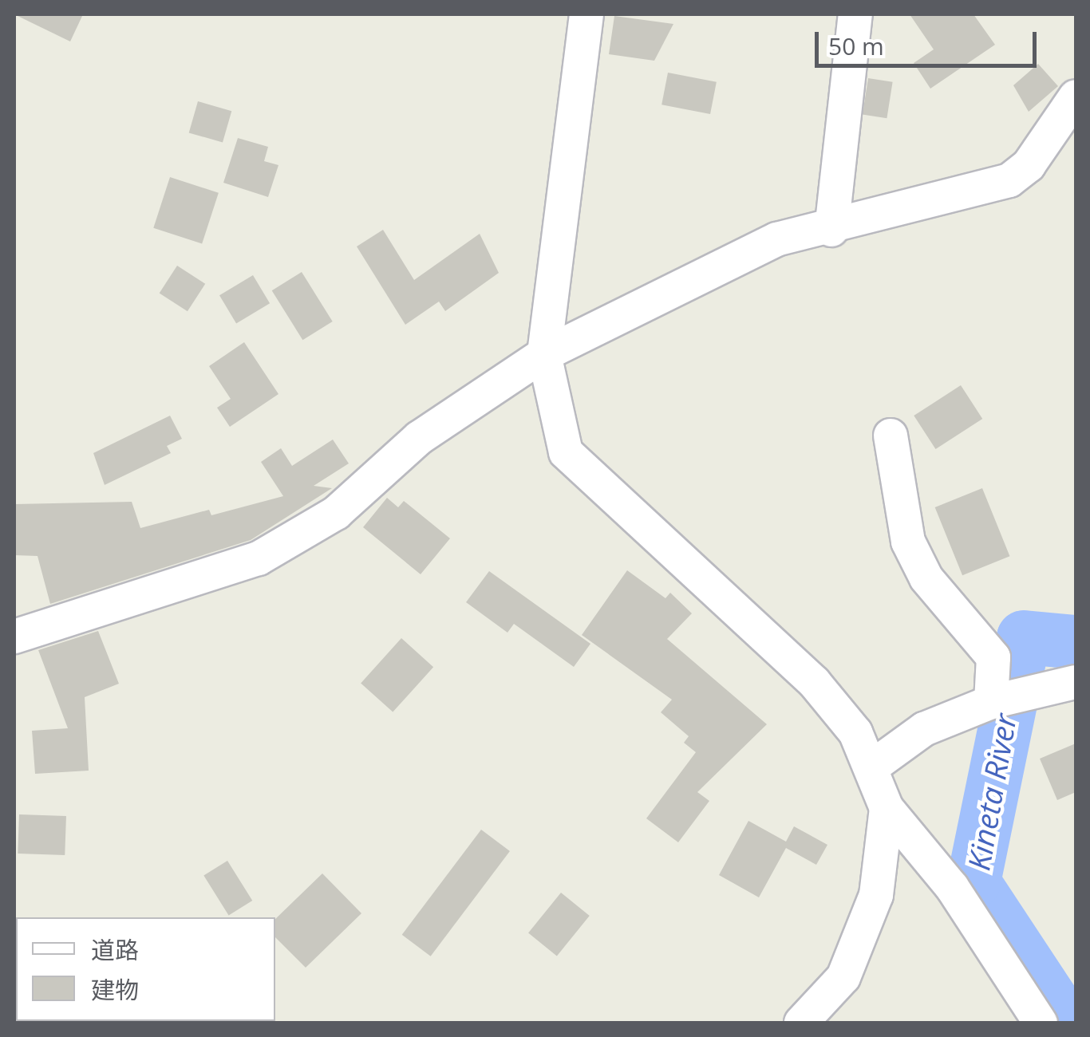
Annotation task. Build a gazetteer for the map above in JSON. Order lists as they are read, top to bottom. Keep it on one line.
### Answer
{"water":["Kineta River"],"legend":["道路","建物"],"scale_bar":"50 m"}
